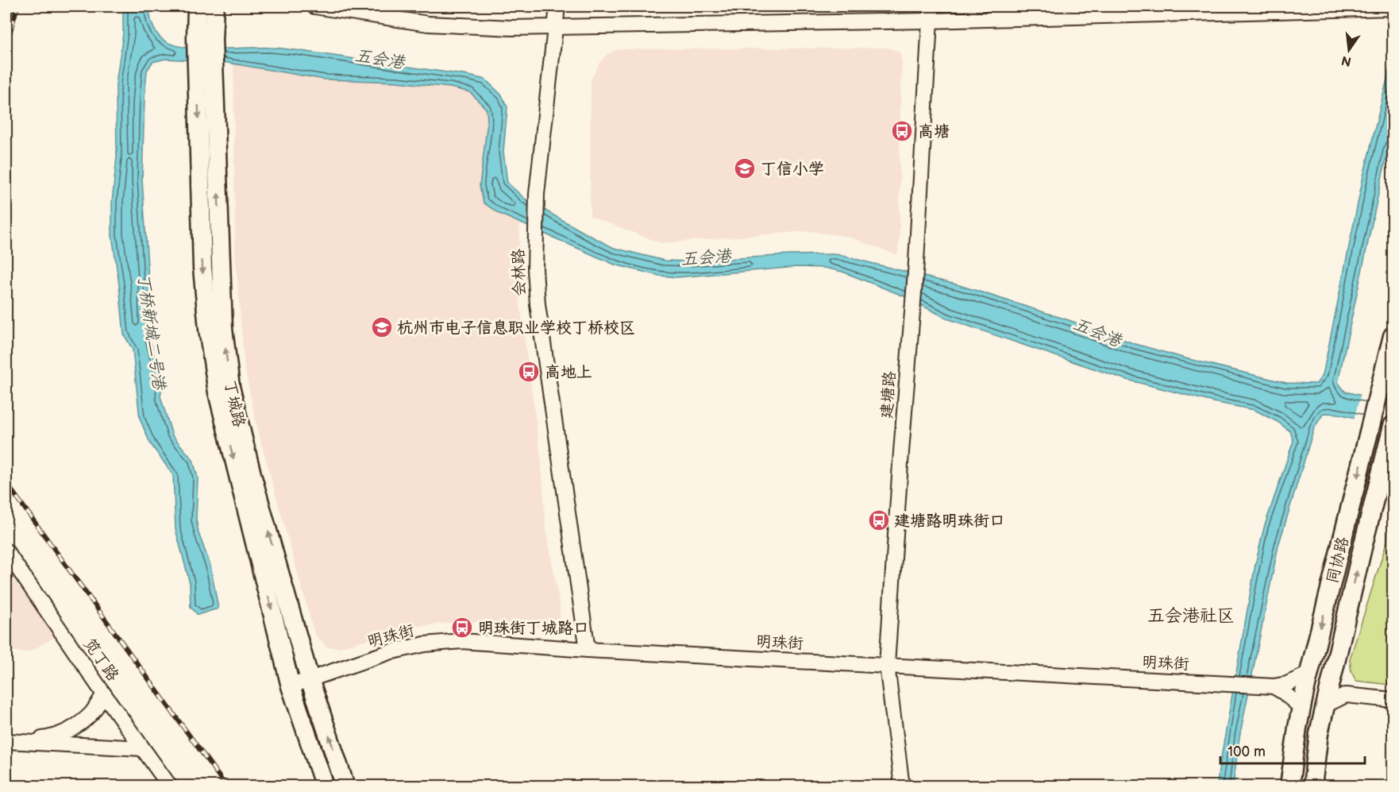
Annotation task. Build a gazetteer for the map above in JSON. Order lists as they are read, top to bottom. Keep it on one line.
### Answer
{"streets":{"main road":["丁城路","同协路"],"street":["会林路","建塘路","明珠街","笕丁路"]},"crossings":[["会林路","明珠街"],["建塘路","明珠街"],["丁城路","明珠街"],["同协路","明珠街"]],"districts":["五会港社区"],"water":["五会港","丁桥新城二号港"],"places":{"bus stop":["高塘","高地上","建塘路明珠街口","明珠街丁城路口"],"school or university":["丁信小学","杭州市电子信息职业学校丁桥校区"]},"scale_bar":"100 m","north":"bottom"}
